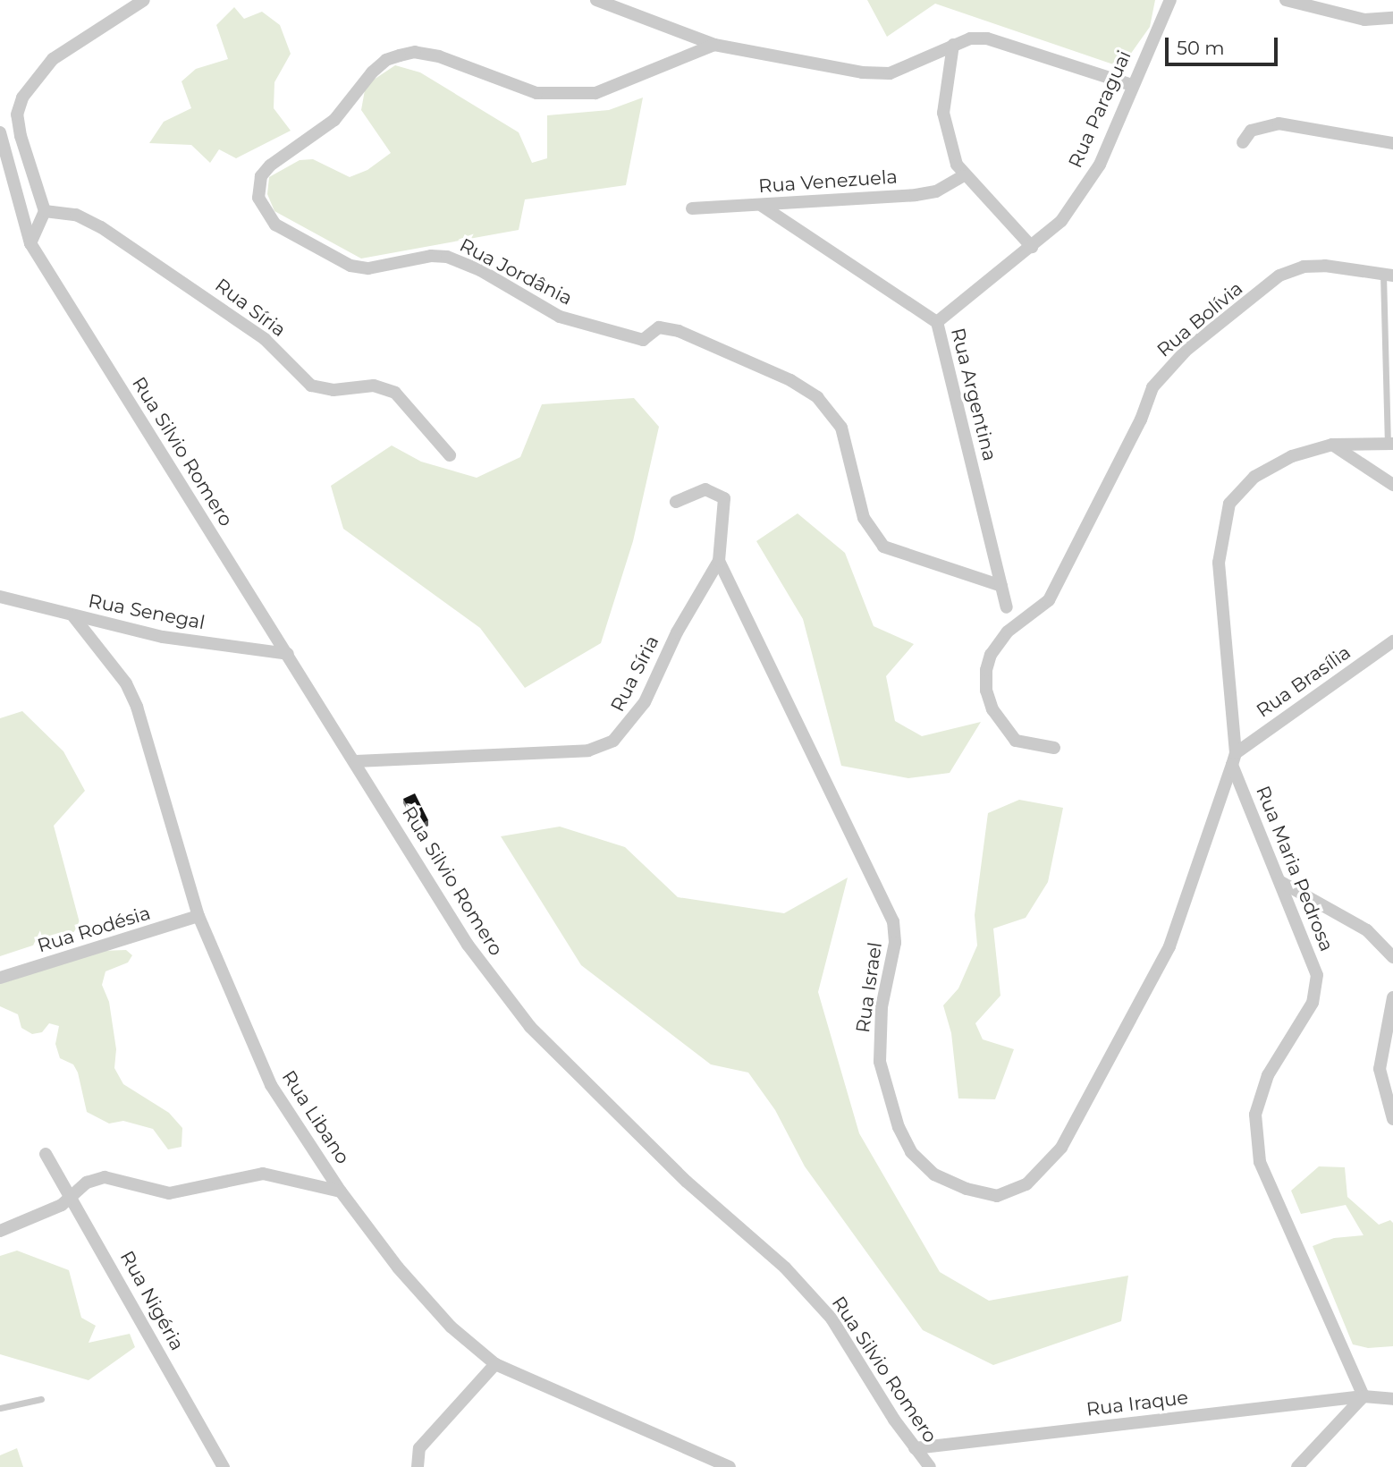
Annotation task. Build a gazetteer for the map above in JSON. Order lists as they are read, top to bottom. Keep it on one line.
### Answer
{"streets":{"street":["Rua Paraguai","Rua Venezuela","Rua Jordânia","Rua Síria","Rua Bolívia","Rua Argentina","Rua Silvio Romero","Rua Senegal","Rua Brasília","Rua Maria Pedrosa","Rua Rodésia","Rua Israel","Rua Libano","Rua Nigéria","Rua Iraque"]},"crossings":[["Rua Paraguai","Rua Argentina"],["Rua Venezuela","Rua Argentina"],["Rua Jordânia","Rua Argentina"],["Rua Síria","Rua Silvio Romero"],["Rua Síria","Rua Israel"],["Rua Silvio Romero","Rua Senegal"],["Rua Silvio Romero","Rua Iraque"],["Rua Senegal","Rua Libano"],["Rua Brasília","Rua Maria Pedrosa"],["Rua Brasília","Rua Israel"],["Rua Maria Pedrosa","Rua Israel"],["Rua Maria Pedrosa","Rua Iraque"],["Rua Rodésia","Rua Libano"]],"scale_bar":"50 m"}
